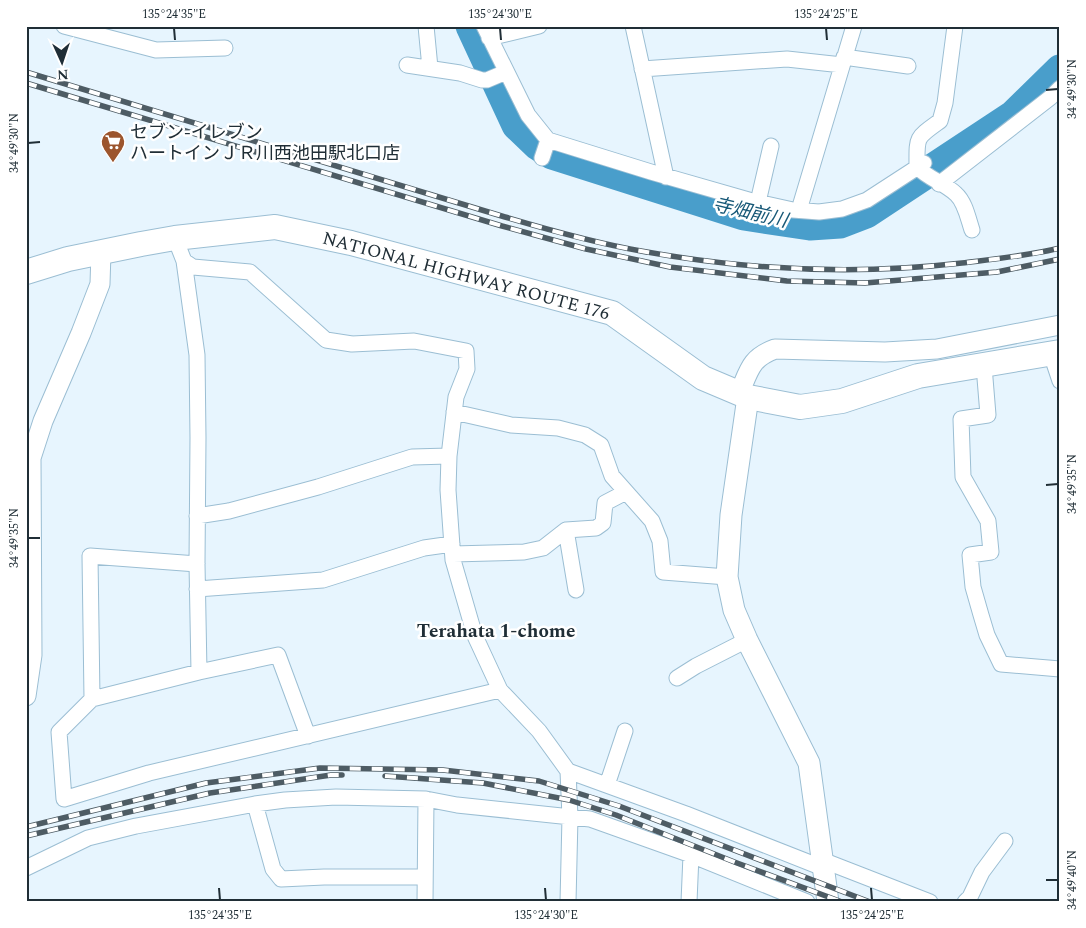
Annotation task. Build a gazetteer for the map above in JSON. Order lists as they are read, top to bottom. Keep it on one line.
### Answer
{"streets":{"highway":["NATIONAL HIGHWAY ROUTE 176"]},"districts":["Terahata 1-chome"],"water":["寺畑前川"],"places":{"supermarket":["セブン-イレブン ハートインＪＲ川西池田駅北口店"]},"north":"bottom","coordinates":["135°24'35\"E","135°24'30\"E","135°24'25\"E","34°49'30\"N","34°49'35\"N","34°49'40\"N"]}
